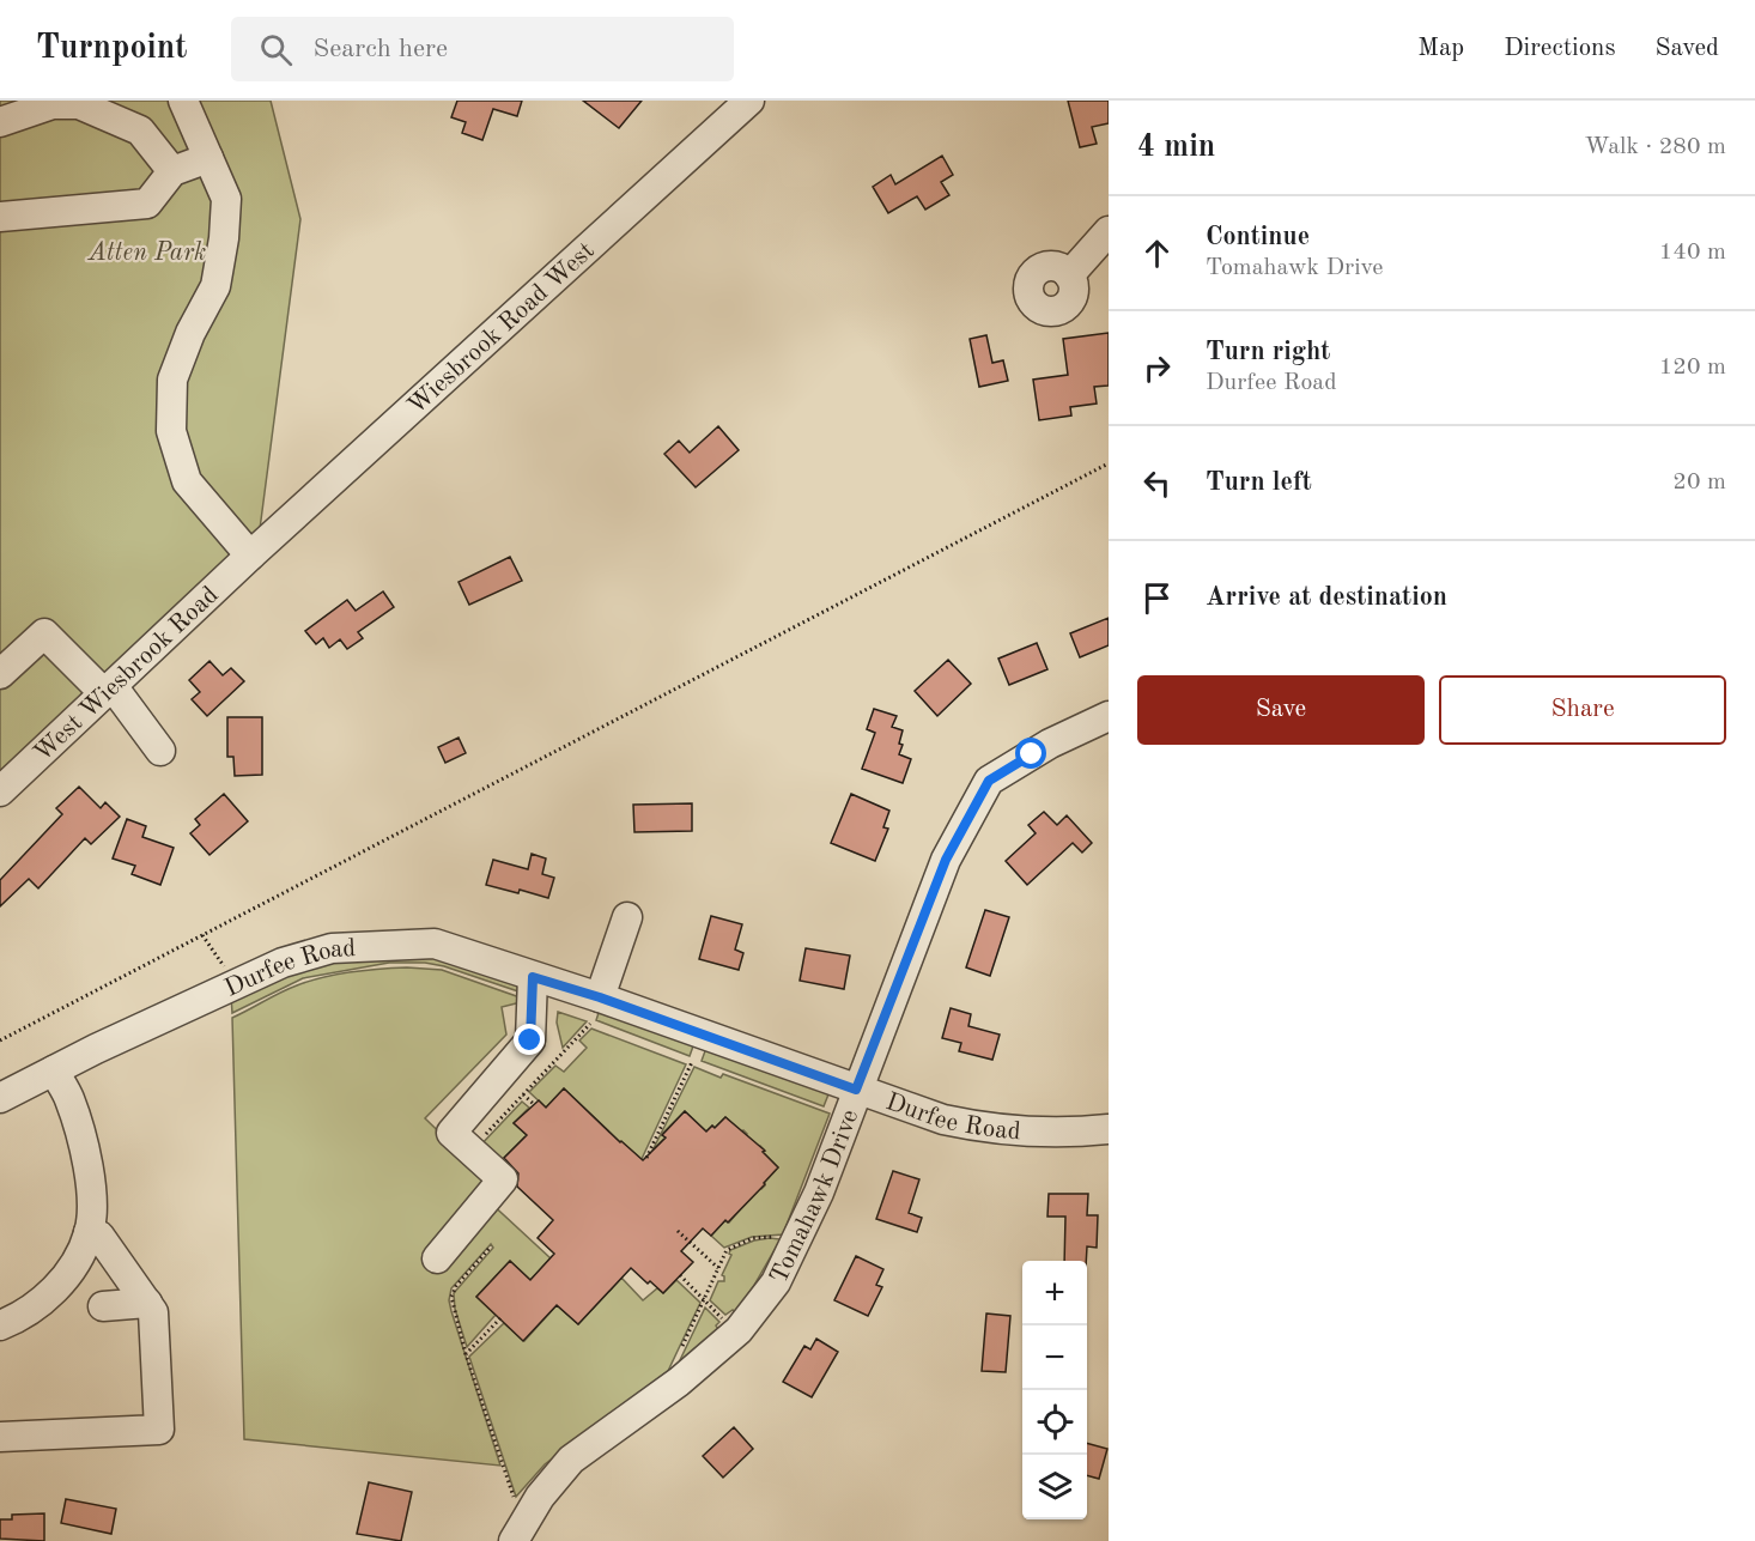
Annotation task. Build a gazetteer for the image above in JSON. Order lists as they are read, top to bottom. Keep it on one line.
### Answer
{"streets":{"street":["Wiesbrook Road West","West Wiesbrook Road","Durfee Road","Tomahawk Drive"]},"crossings":[["Wiesbrook Road West","West Wiesbrook Road"],["Durfee Road","Tomahawk Drive"]],"parks":["Atten Park"],"page":{"header":"Turnpoint","search":"Search here","nav":["Map","Directions","Saved"],"heading":["4 min","Walk · 280 m"],"list":[["Continue","Tomahawk Drive","140 m"],["Turn right","Durfee Road","120 m"],["Turn left","20 m"],"Arrive at destination"],"buttons":["Save","Share"],"map_buttons":["+","−"]}}
